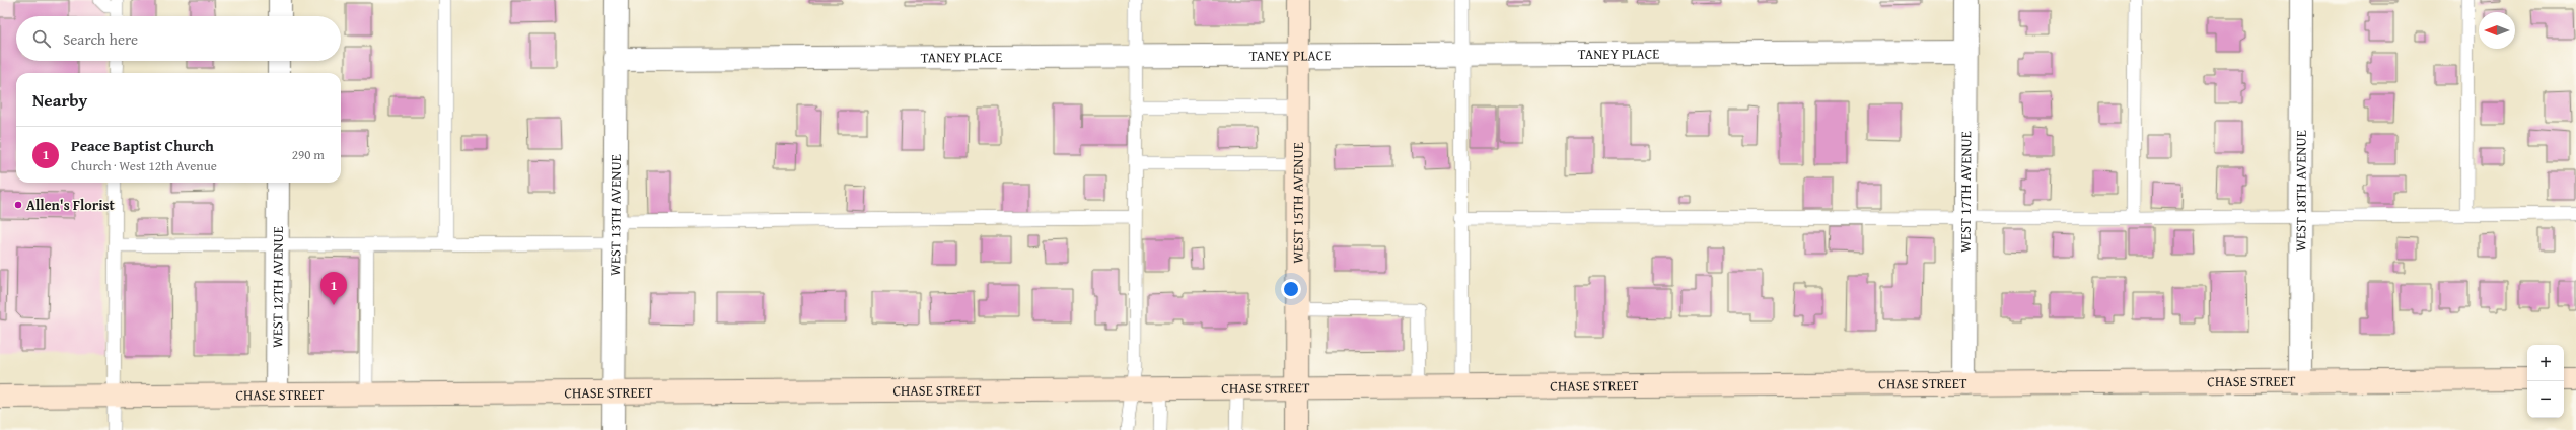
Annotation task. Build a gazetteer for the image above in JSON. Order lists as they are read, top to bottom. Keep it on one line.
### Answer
{"streets":{"street":["TANEY PLACE","WEST 18TH AVENUE","WEST 17TH AVENUE","WEST 15TH AVENUE","WEST 13TH AVENUE","WEST 12TH AVENUE","CHASE STREET"]},"crossings":[["TANEY PLACE","WEST 17TH AVENUE"],["TANEY PLACE","WEST 15TH AVENUE"],["TANEY PLACE","WEST 13TH AVENUE"],["WEST 18TH AVENUE","CHASE STREET"],["WEST 17TH AVENUE","CHASE STREET"],["WEST 15TH AVENUE","CHASE STREET"],["WEST 13TH AVENUE","CHASE STREET"],["WEST 12TH AVENUE","CHASE STREET"]],"places":["Allen's Florist"],"north":"left","page":{"search":"Search here","heading":"Nearby","list":[{"mark":"1","name":"Peace Baptist Church","note":"Church · West 12th Avenue","value":"290 m"}],"pins":"1","map_buttons":["+","−"]}}
